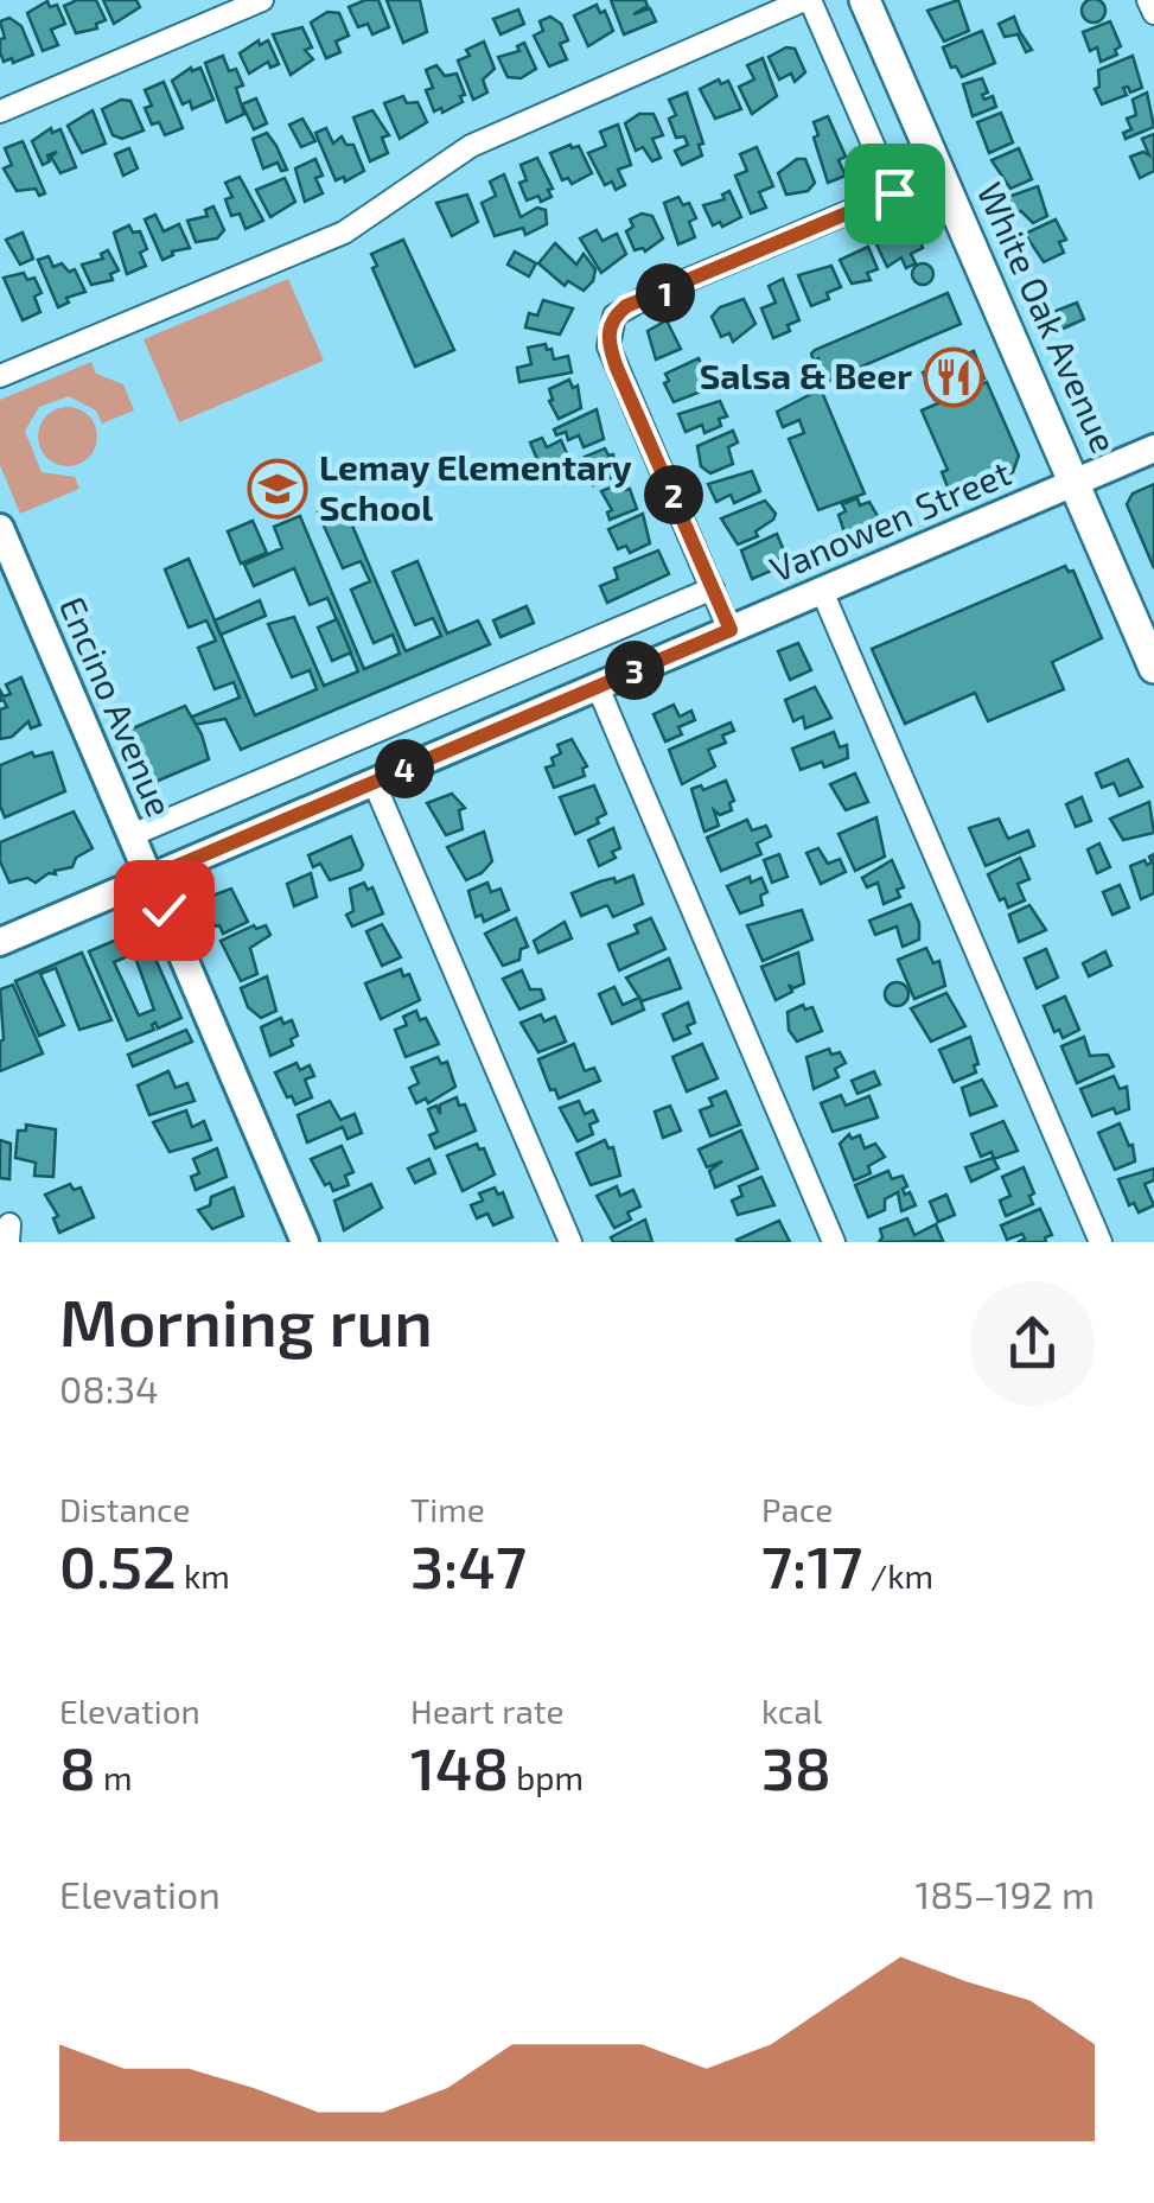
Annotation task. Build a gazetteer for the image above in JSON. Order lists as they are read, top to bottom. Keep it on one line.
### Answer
{"streets":{"main road":["White Oak Avenue","Vanowen Street","Encino Avenue"]},"crossings":[["White Oak Avenue","Vanowen Street"],["Vanowen Street","Encino Avenue"]],"places":{"restaurant":["Salsa & Beer"],"school or university":["Lemay Elementary School"]},"page":{"pins":["1","2","3","4"],"heading":["Morning run","08:34"],"stats":[["Distance","0.52 km"],["Time","3:47"],["Pace","7:17 /km"],["Elevation","8 m"],["Heart rate","148 bpm"],["kcal","38"]],"chart":["Elevation","185–192 m"]}}
